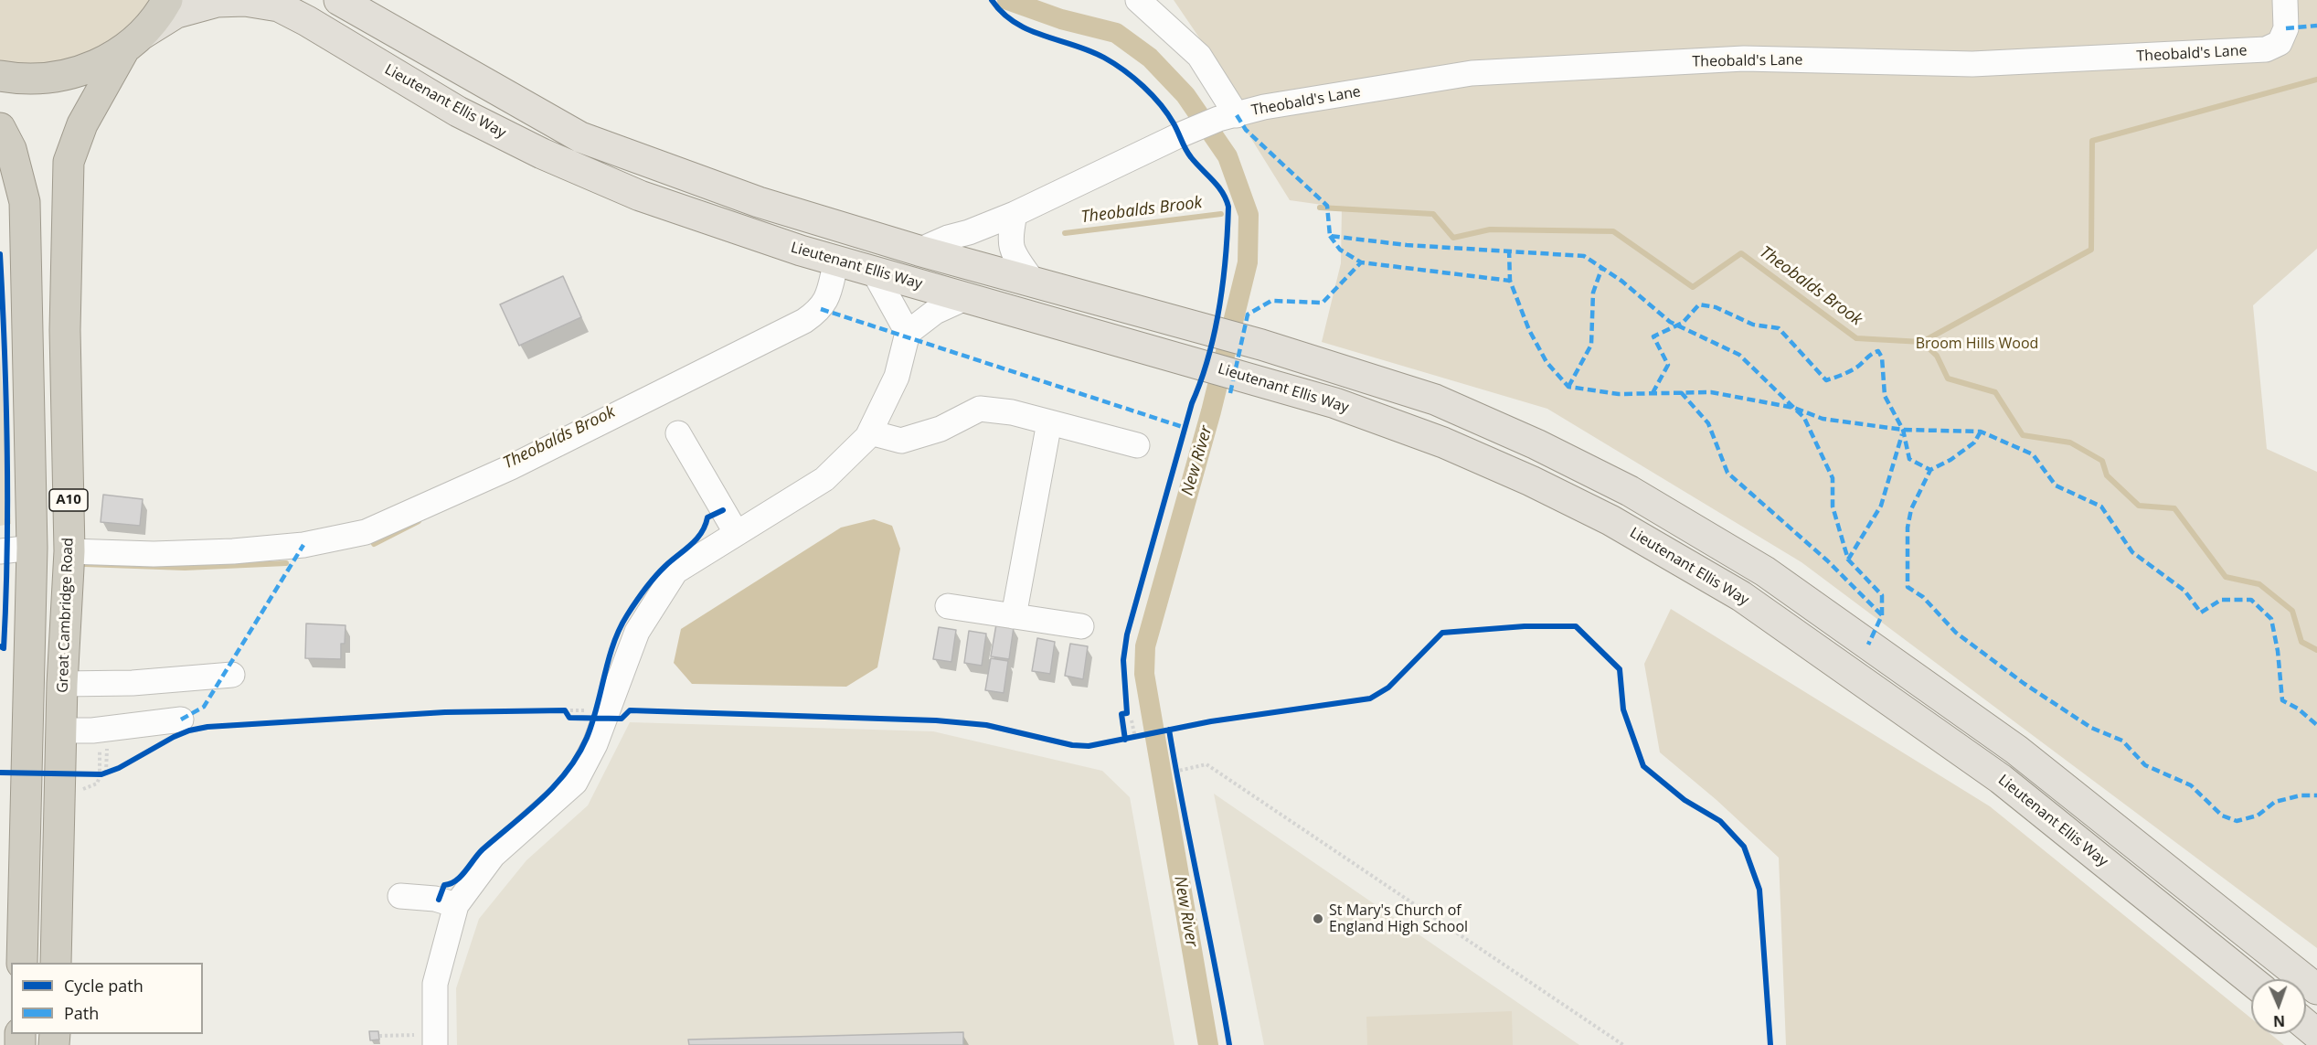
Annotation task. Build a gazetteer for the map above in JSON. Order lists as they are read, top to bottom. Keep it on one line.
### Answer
{"streets":{"highway":["A10","Great Cambridge Road"],"main road":["Lieutenant Ellis Way"],"street":["Theobald's Lane"]},"crossings":[["Lieutenant Ellis Way","Great Cambridge Road"]],"water":["Theobalds Brook","New River"],"parks":["Broom Hills Wood"],"places":["St Mary's Church of England High School"],"legend":["Cycle path","Path"],"north":"bottom"}
